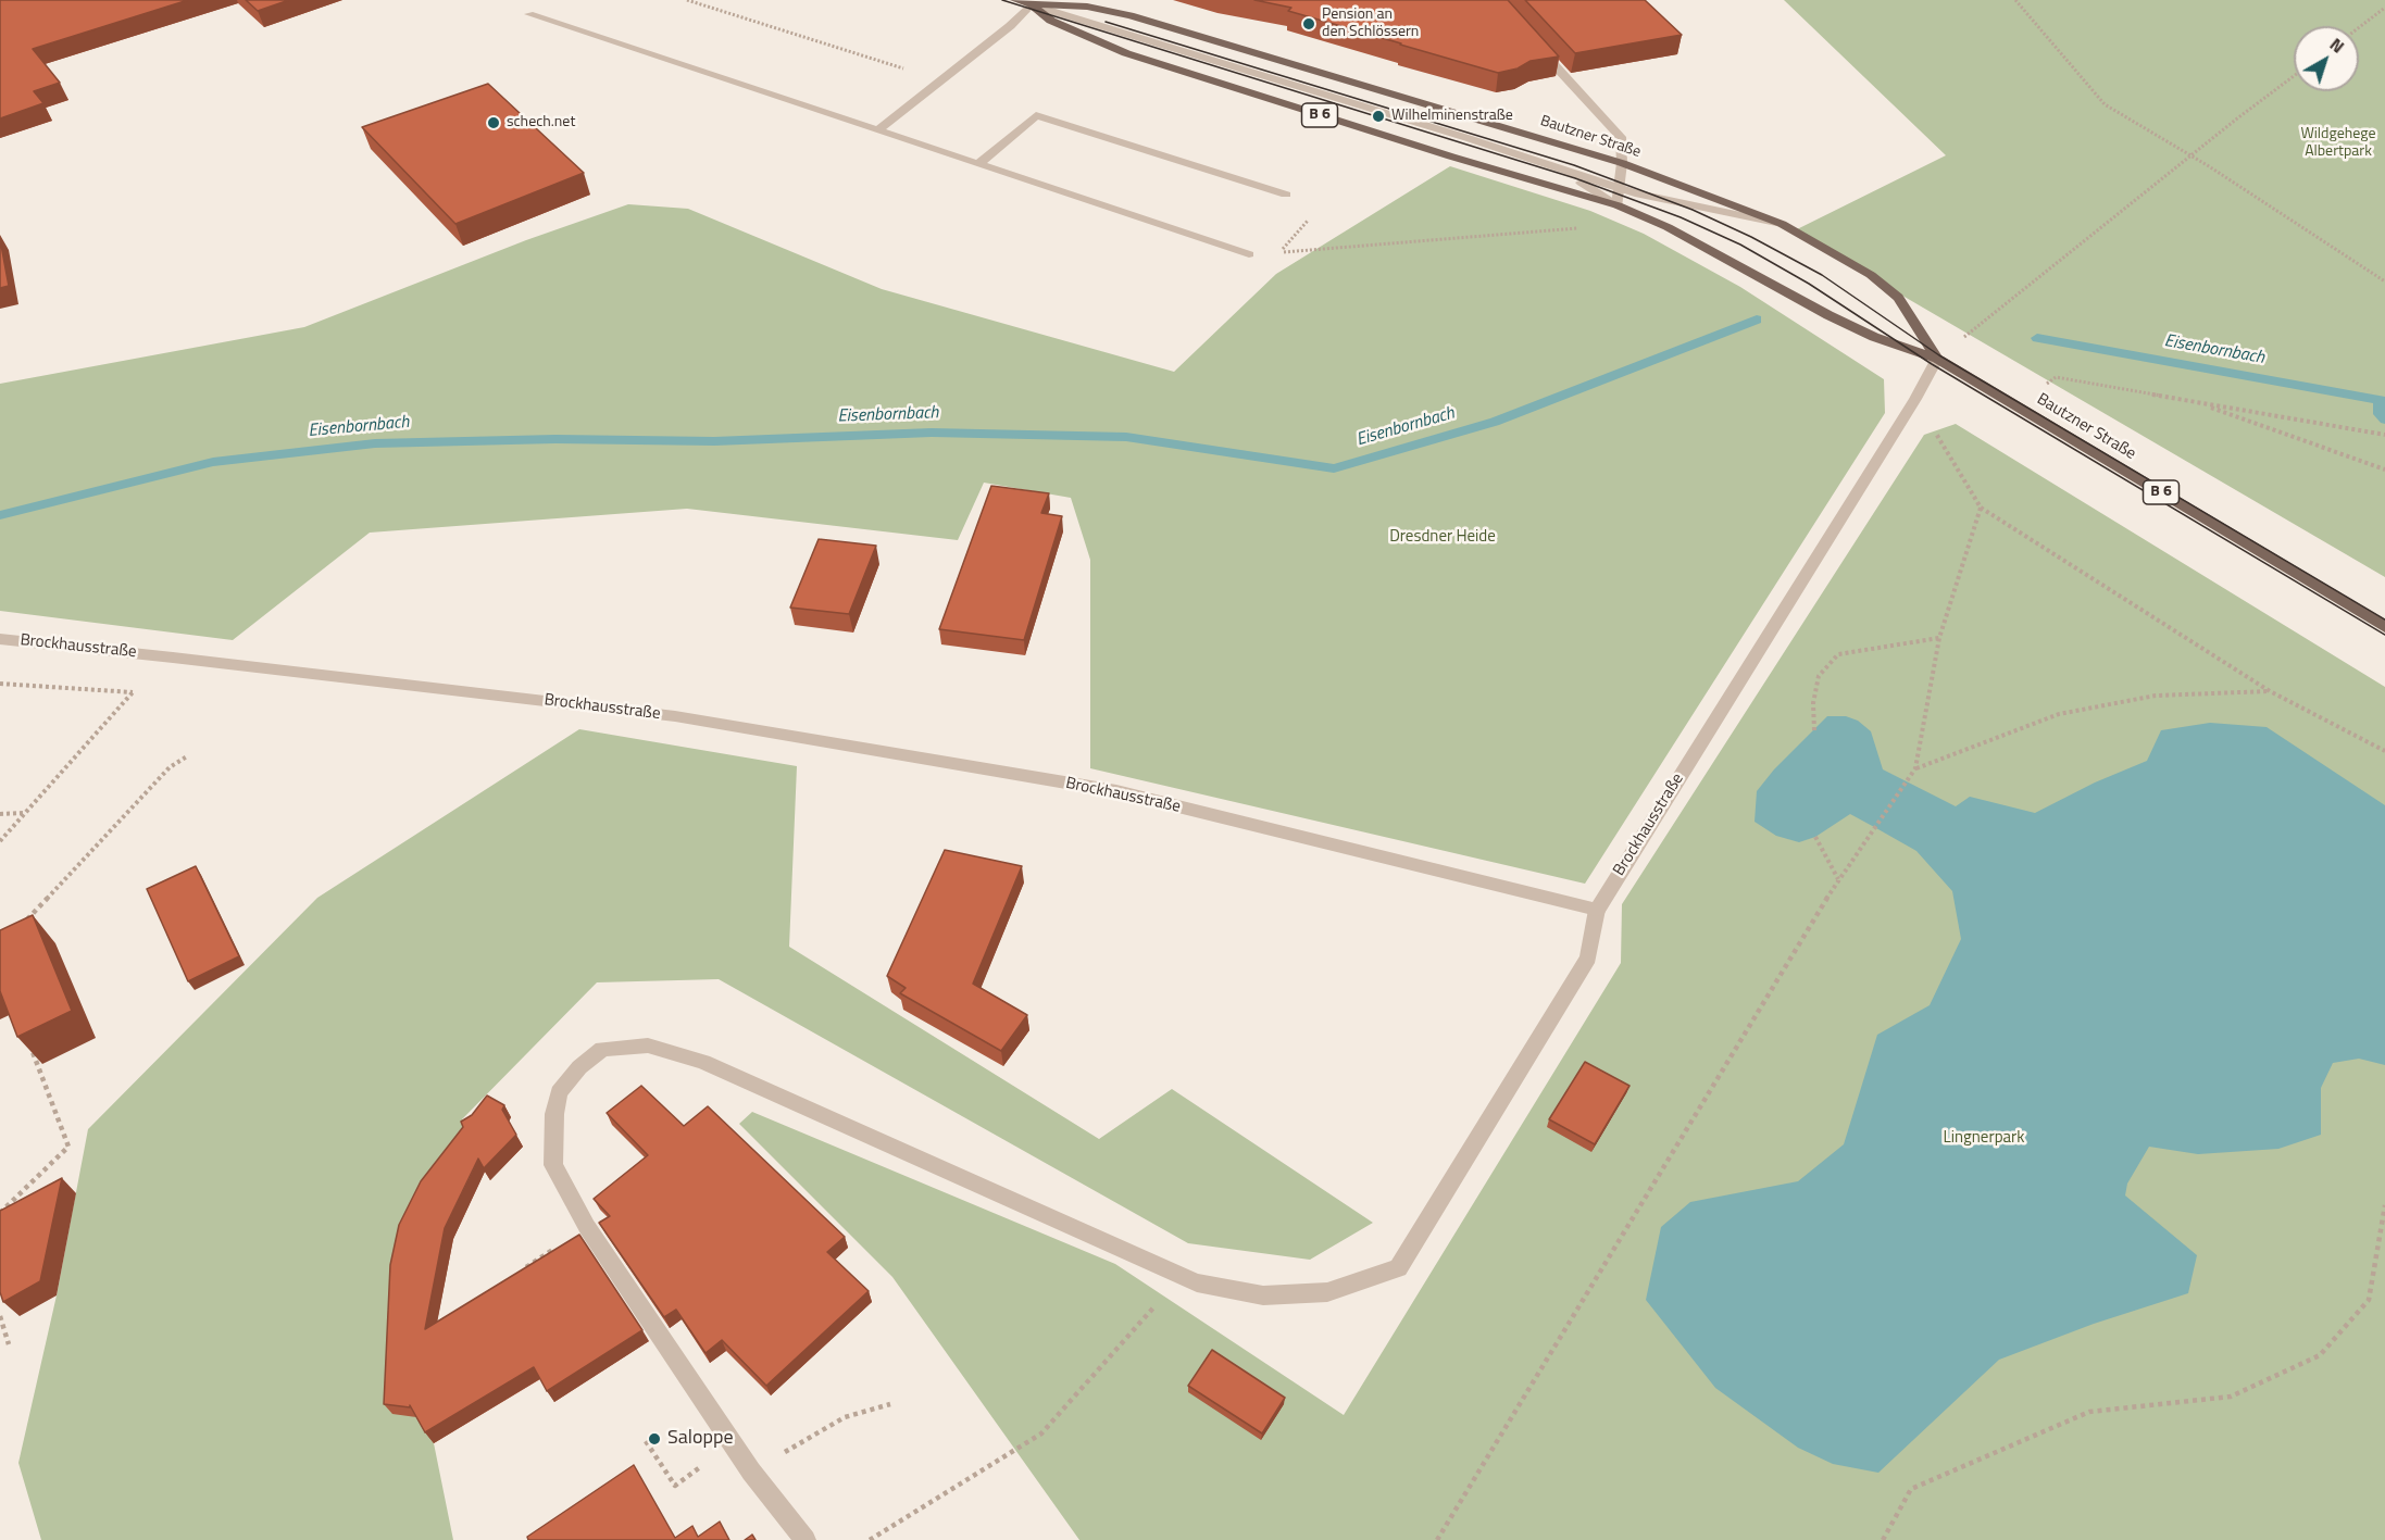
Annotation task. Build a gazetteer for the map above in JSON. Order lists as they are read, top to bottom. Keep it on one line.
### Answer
{"streets":{"main road":["B 6","Bautzner Straße"],"street":["Brockhausstraße"]},"crossings":[["Bautzner Straße","Brockhausstraße"]],"water":["Eisenbornbach"],"parks":["Wildgehege Albertpark","Dresdner Heide","Lingnerpark"],"places":["Pension an den Schlössern","Wilhelminenstraße","schech.net","Saloppe"],"north":"top right"}
